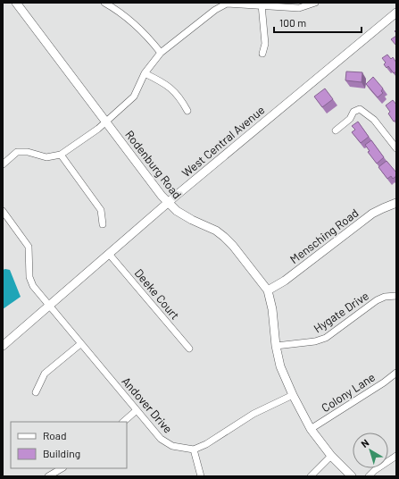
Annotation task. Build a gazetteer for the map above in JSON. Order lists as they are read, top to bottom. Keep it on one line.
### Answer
{"streets":{"street":["West Central Avenue","Rodenburg Road","Mensching Road","Deeke Court","Hygate Drive","Colony Lane","Andover Drive"]},"crossings":[["West Central Avenue","Rodenburg Road"],["West Central Avenue","Deeke Court"],["West Central Avenue","Andover Drive"],["Rodenburg Road","Mensching Road"],["Rodenburg Road","Hygate Drive"],["Rodenburg Road","Colony Lane"]],"legend":["Road","Building"],"scale_bar":"100 m","north":"top left"}
